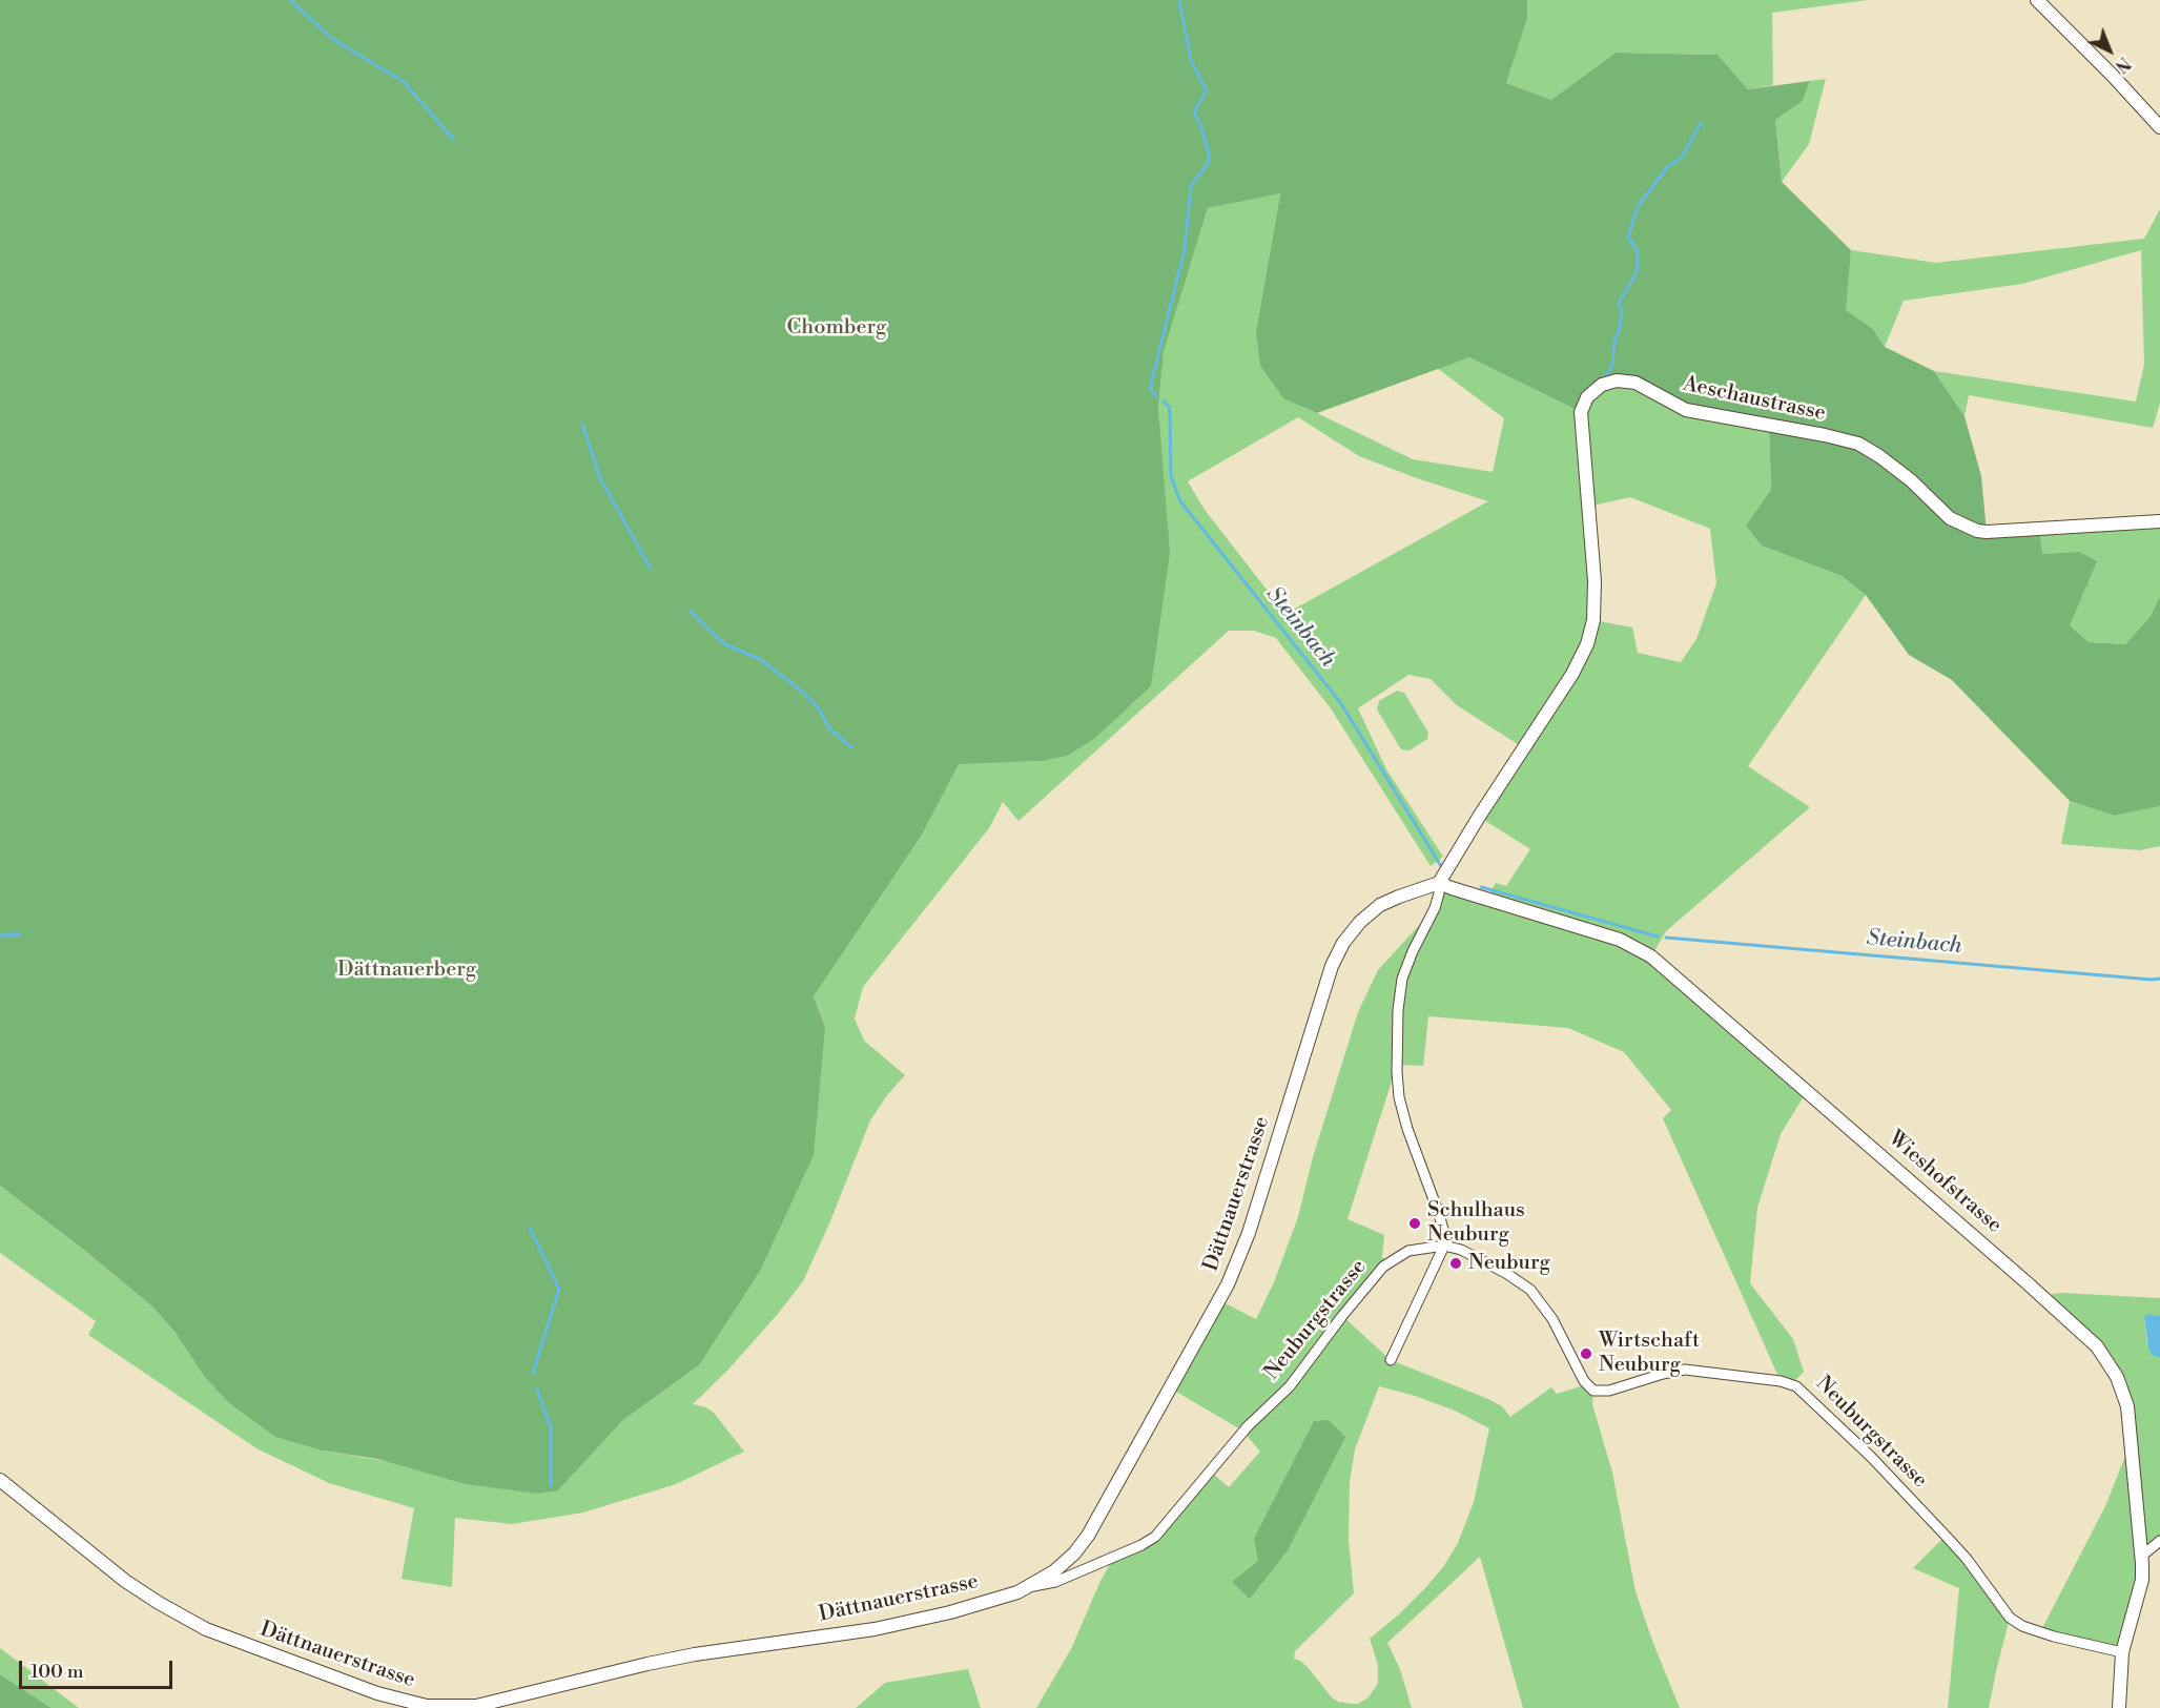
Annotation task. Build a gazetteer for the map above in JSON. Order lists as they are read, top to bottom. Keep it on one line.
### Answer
{"streets":{"street":["Aeschaustrasse","Wieshofstrasse","Dättnauerstrasse","Neuburgstrasse"]},"crossings":[["Aeschaustrasse","Wieshofstrasse"],["Aeschaustrasse","Dättnauerstrasse"],["Wieshofstrasse","Dättnauerstrasse"],["Wieshofstrasse","Neuburgstrasse"],["Dättnauerstrasse","Neuburgstrasse"]],"water":["Steinbach"],"parks":["Chomberg","Dättnauerberg"],"places":["Schulhaus Neuburg","Neuburg","Wirtschaft Neuburg"],"scale_bar":"100 m","north":"bottom right"}
